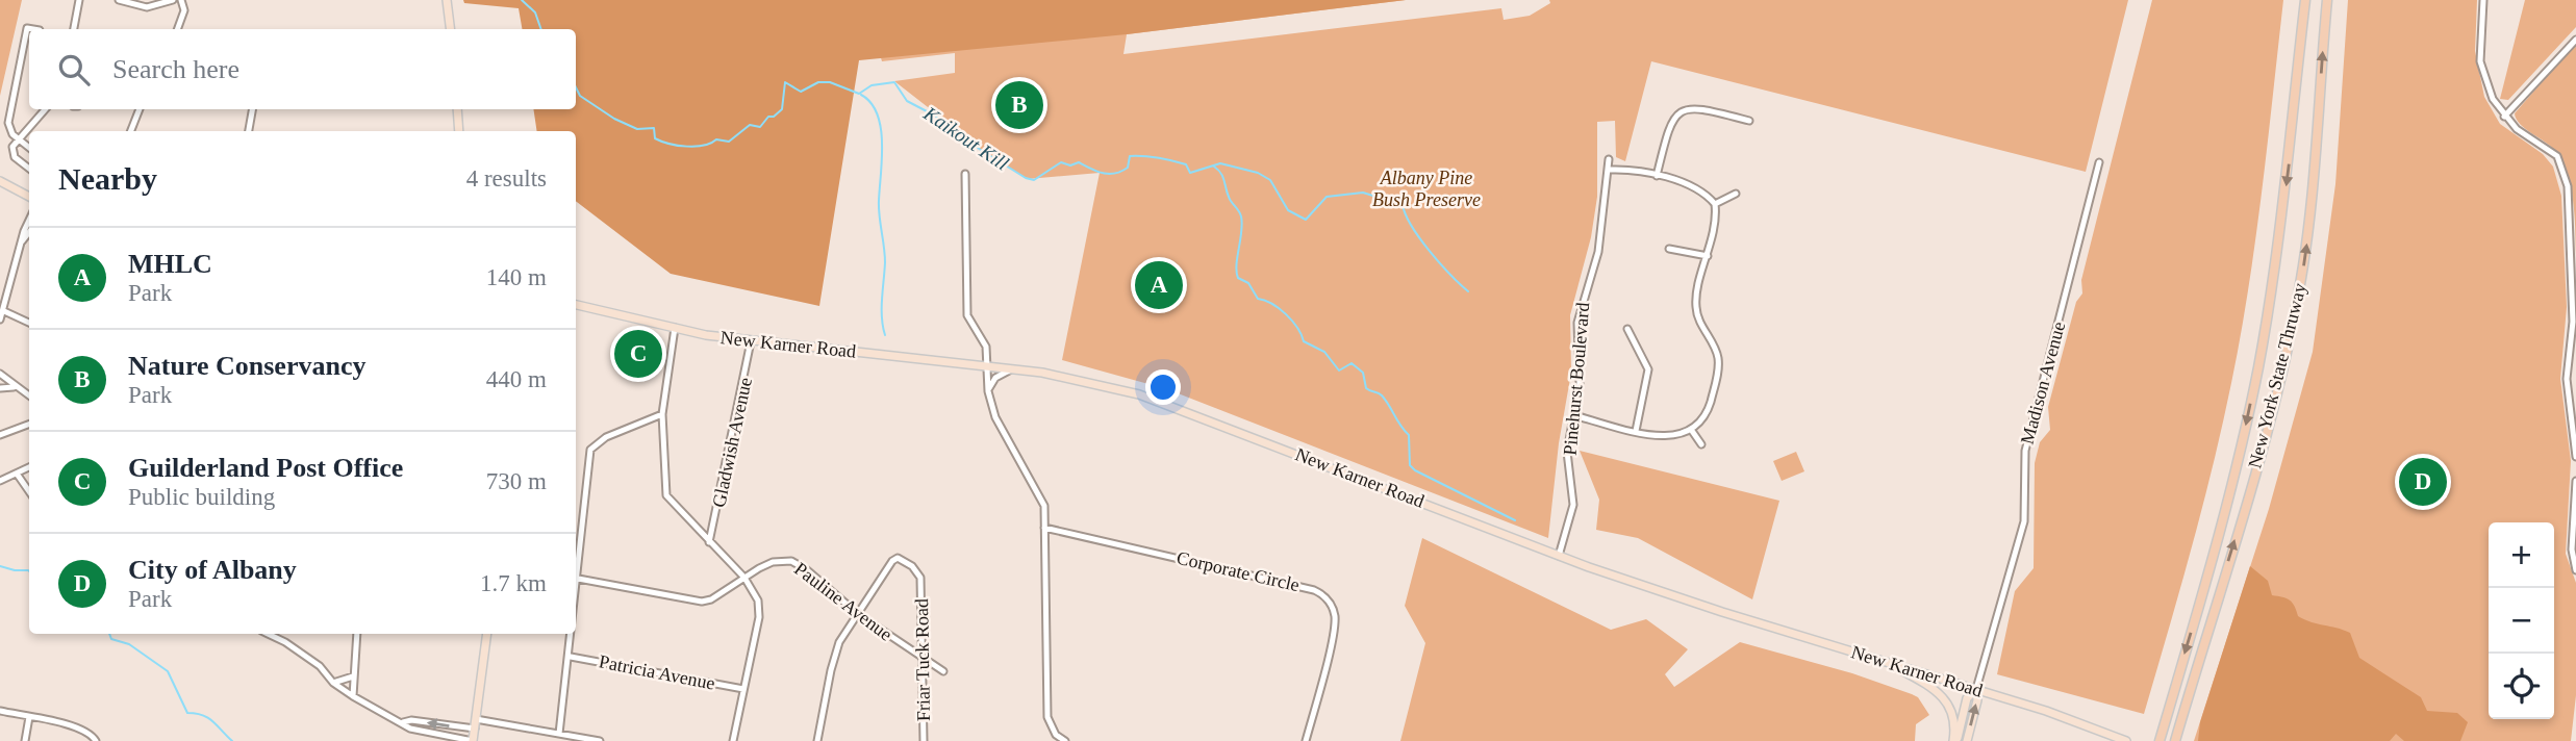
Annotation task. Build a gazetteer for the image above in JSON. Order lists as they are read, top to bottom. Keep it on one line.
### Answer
{"streets":{"highway":["New York State Thruway"],"main road":["New Karner Road"],"street":["Pinehurst Boulevard","Madison Avenue","Gladwish Avenue","Corporate Circle","Pauline Avenue","Friar Tuck Road","Patricia Avenue"]},"crossings":[["New Karner Road","Pinehurst Boulevard"],["New Karner Road","Madison Avenue"],["New Karner Road","Gladwish Avenue"],["Pauline Avenue","Friar Tuck Road"]],"water":["Kaikout Kill"],"parks":["Albany Pine Bush Preserve"],"page":{"search":"Search here","pins":["B","A","C","D"],"heading":["Nearby","4 results"],"list":[{"mark":"A","name":"MHLC","note":"Park","value":"140 m"},{"mark":"B","name":"Nature Conservancy","note":"Park","value":"440 m"},{"mark":"C","name":"Guilderland Post Office","note":"Public building","value":"730 m"},{"mark":"D","name":"City of Albany","note":"Park","value":"1.7 km"}],"map_buttons":["+","−"]}}
